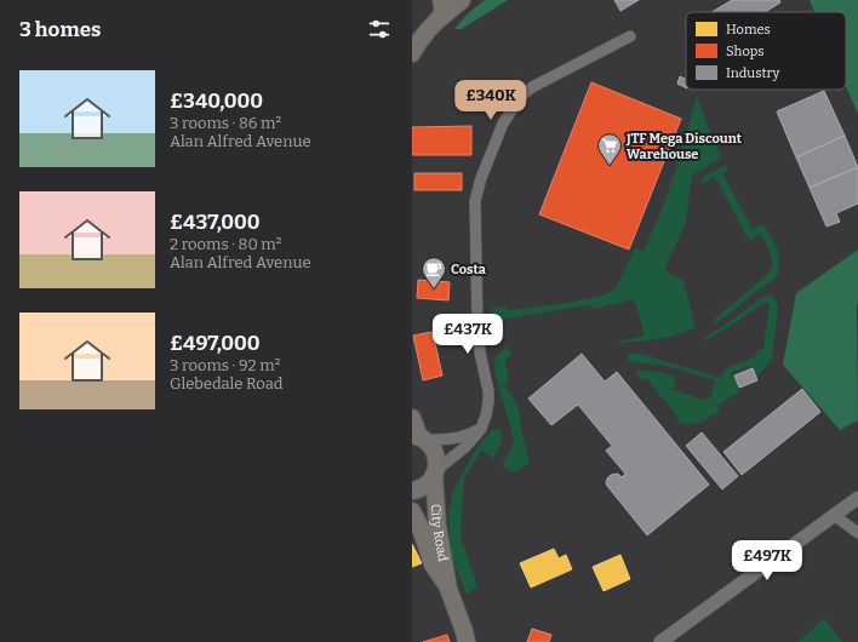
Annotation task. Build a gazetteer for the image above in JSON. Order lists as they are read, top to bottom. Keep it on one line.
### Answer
{"streets":{"main road":["City Road"]},"places":{"supermarket":["JTF Mega Discount Warehouse"],"cafe":["Costa"]},"legend":["Homes","Shops","Industry"],"page":{"heading":"3 homes","list":[{"name":"£340,000","note":"3 rooms · 86 m² · Alan Alfred Avenue"},{"name":"£437,000","note":"2 rooms · 80 m² · Alan Alfred Avenue"},{"name":"£497,000","note":"3 rooms · 92 m² · Glebedale Road"}],"price":["£340K","£437K","£497K"]}}
